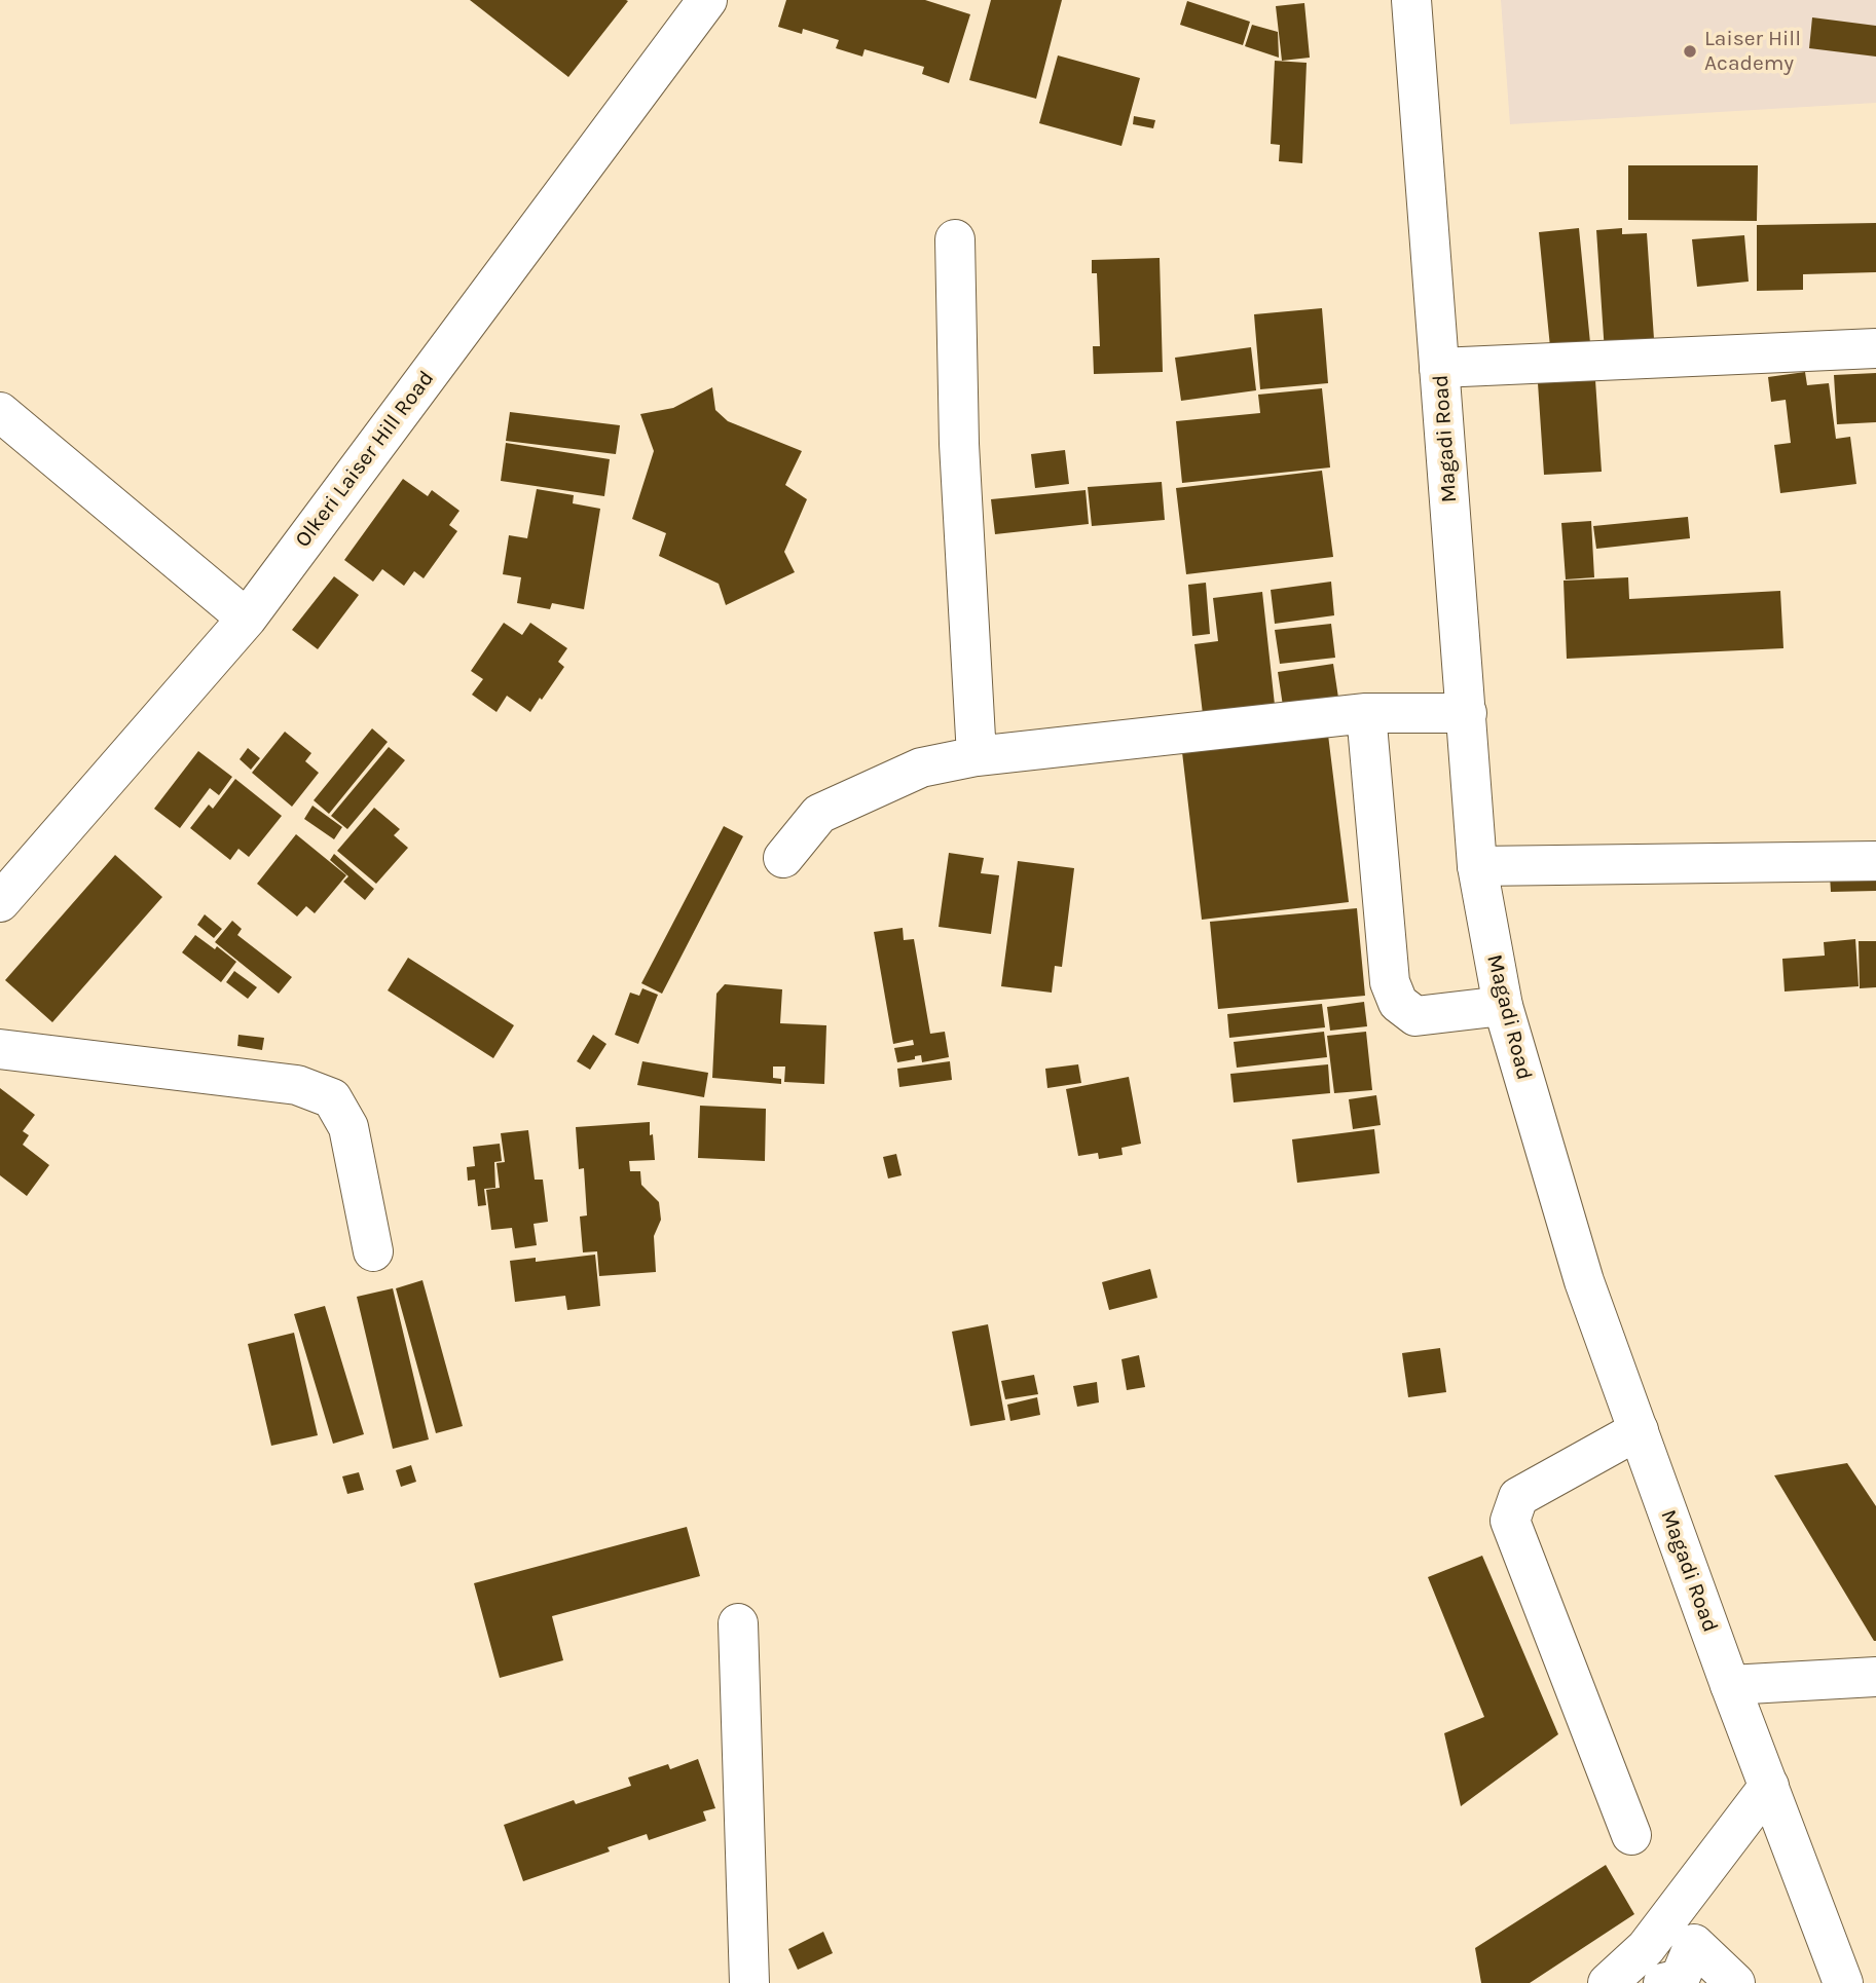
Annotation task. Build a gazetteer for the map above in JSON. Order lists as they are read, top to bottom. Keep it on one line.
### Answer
{"streets":{"main road":["Magadi Road","Olkeri Laiser Hill Road"]},"places":["Laiser Hill Academy"]}
